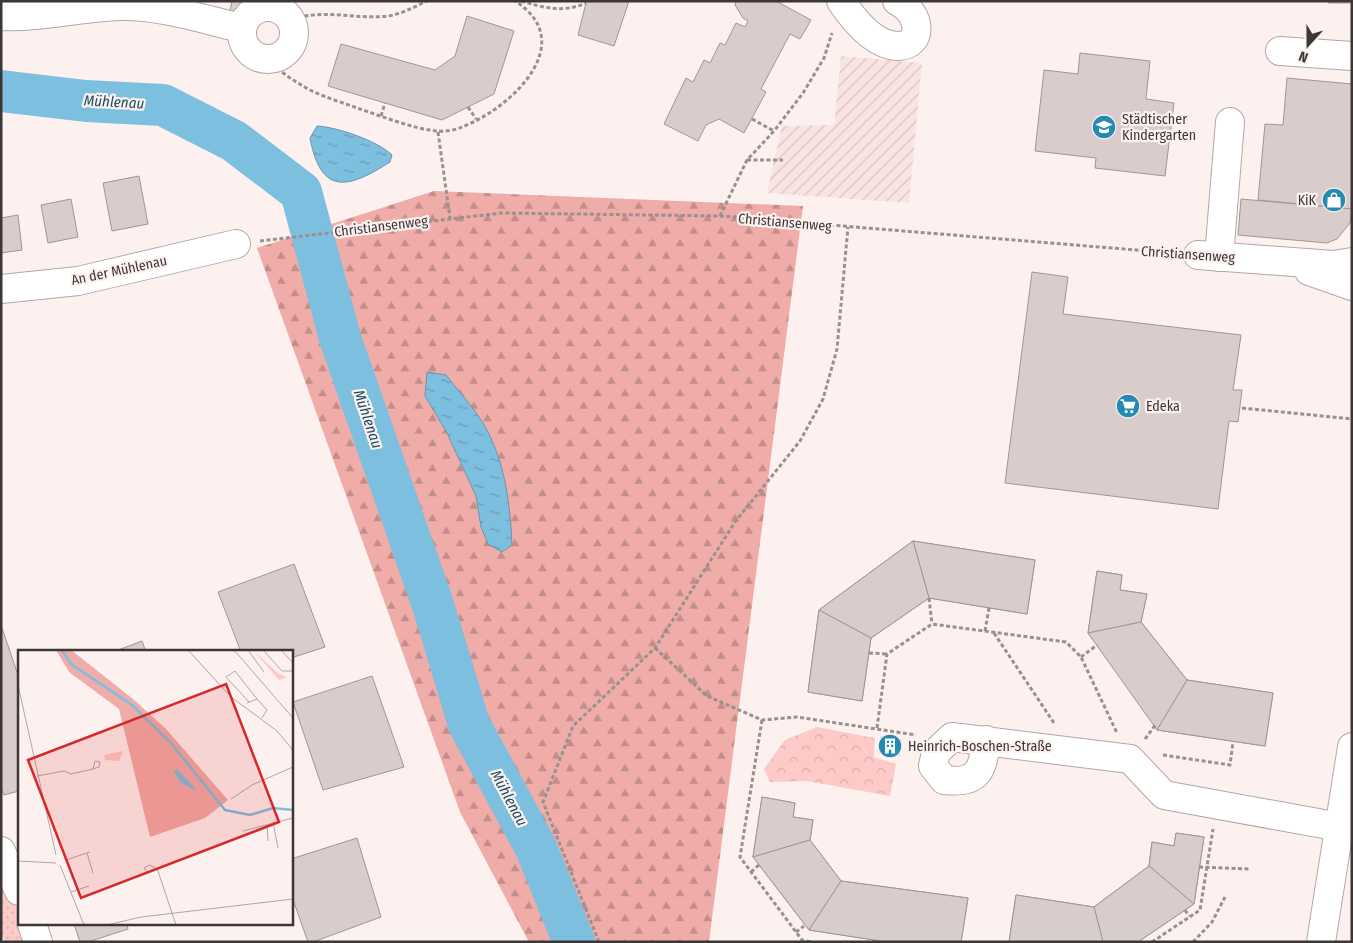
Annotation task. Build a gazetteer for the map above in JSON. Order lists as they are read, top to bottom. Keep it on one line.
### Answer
{"streets":{"street":["Christiansenweg","An der Mühlenau"]},"water":["Mühlenau"],"places":{"school or university":["Städtischer Kindergarten"],"shop":["KiK"],"supermarket":["Edeka"],"building":["Heinrich-Boschen-Straße"]},"north":"bottom"}
